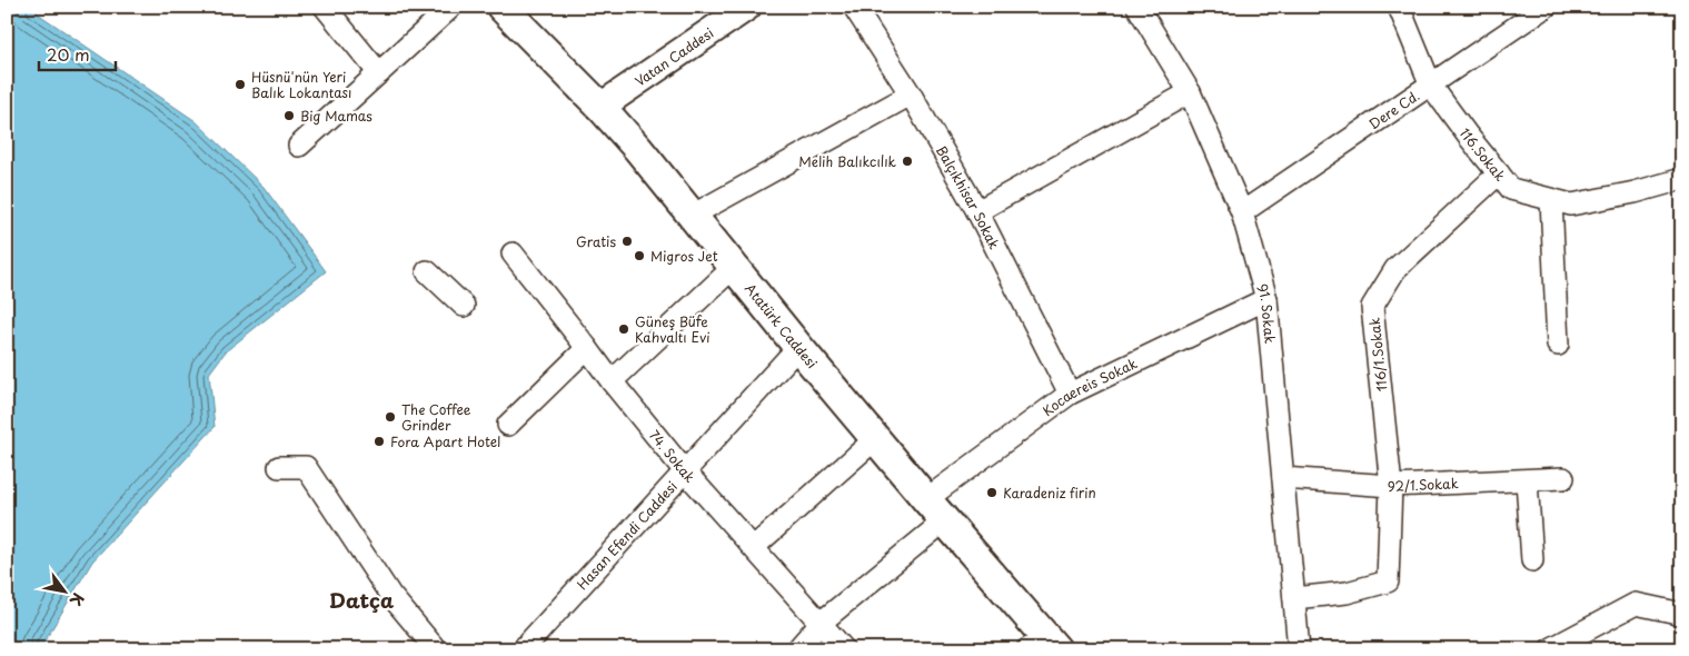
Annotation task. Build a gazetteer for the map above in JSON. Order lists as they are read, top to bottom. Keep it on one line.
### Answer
{"streets":{"main road":["Atatürk Caddesi"],"street":["Vatan Caddesi","Dere Cd.","116.Sokak","Balçıkhisar Sokak","91. Sokak","116/1.Sokak","Kocaereis Sokak","74. Sokak","92/1.Sokak","Hasan Efendi Caddesi"]},"crossings":[["Vatan Caddesi","Atatürk Caddesi"],["Dere Cd.","116.Sokak"],["Dere Cd.","91. Sokak"],["116.Sokak","116/1.Sokak"],["Balçıkhisar Sokak","Kocaereis Sokak"],["91. Sokak","116/1.Sokak"],["91. Sokak","Kocaereis Sokak"],["91. Sokak","92/1.Sokak"],["Atatürk Caddesi","Kocaereis Sokak"],["Atatürk Caddesi","Hasan Efendi Caddesi"],["116/1.Sokak","92/1.Sokak"],["Kocaereis Sokak","74. Sokak"],["74. Sokak","Hasan Efendi Caddesi"]],"districts":["Datça"],"places":["Hüsnü'nün Yeri Balık Lokantası","Big Mamas","Melih Balıkcılık","Gratis","Migros Jet","Güneş Büfe Kahvaltı Evi","The Coffee Grinder","Fora Apart Hotel","Karadeniz firin"],"scale_bar":"20 m","north":"bottom right"}
